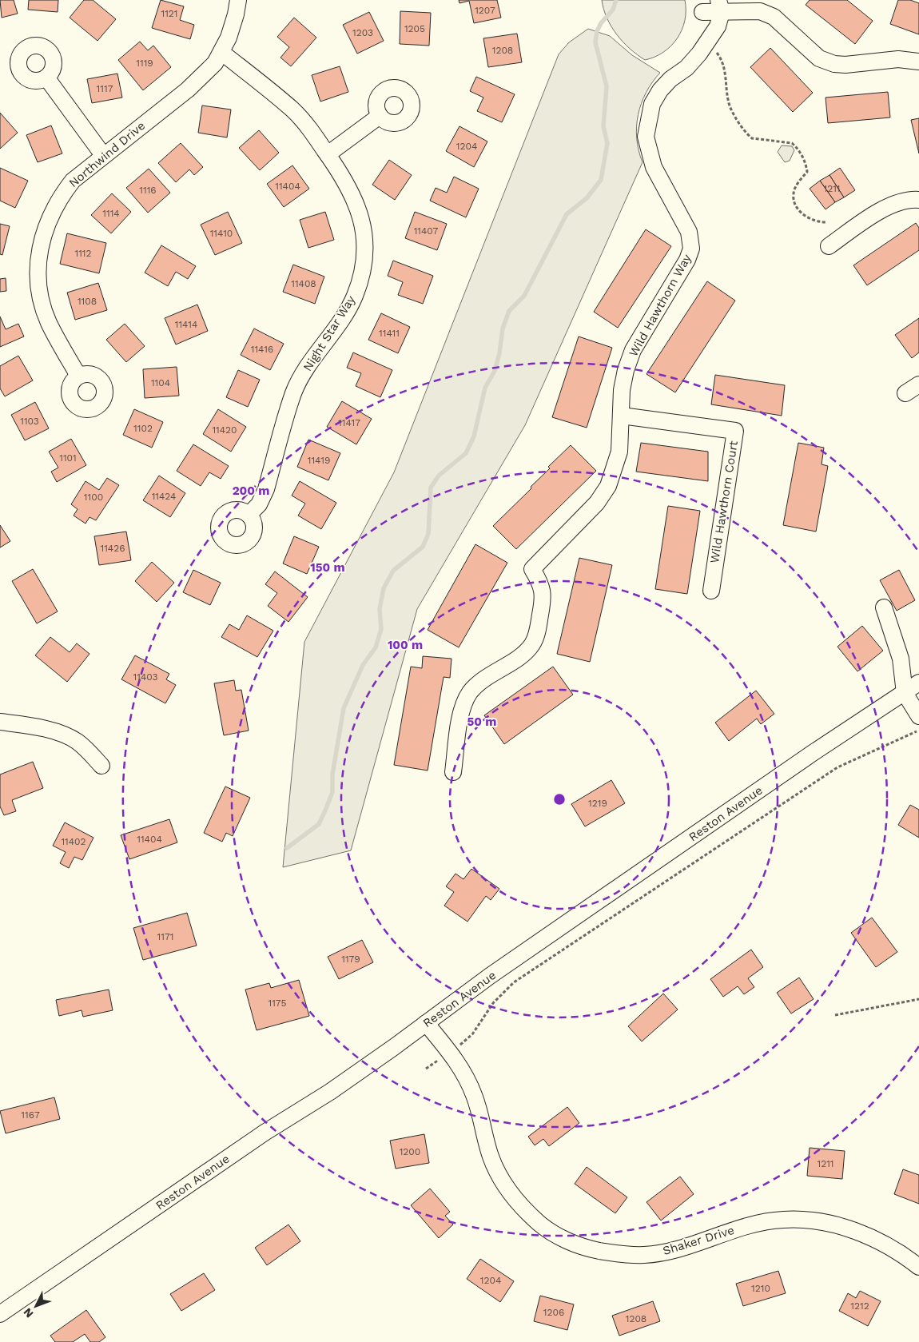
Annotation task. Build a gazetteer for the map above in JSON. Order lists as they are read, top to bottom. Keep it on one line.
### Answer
{"streets":{"street":["Northwind Drive","Wild Hawthorn Way","Night Star Way","Wild Hawthorn Court","Reston Avenue","Shaker Drive"]},"crossings":[["Northwind Drive","Night Star Way"],["Wild Hawthorn Way","Wild Hawthorn Court"],["Reston Avenue","Shaker Drive"]],"house_numbers":["1207","1121","1205","1203","1208","1119","1117","1204","11404","1211","1116","1114","11407","11410","1112","11408","1108","11414","11411","11416","1104","1103","11417","1102","11420","1101","11419","11424","1100","11426","11403","1219","11404","11402","1171","1179","1175","1167","1200","1211","1204","1210","1212","1206","1208"],"north":"bottom left","rings":["200 m","150 m","100 m","50 m"]}
